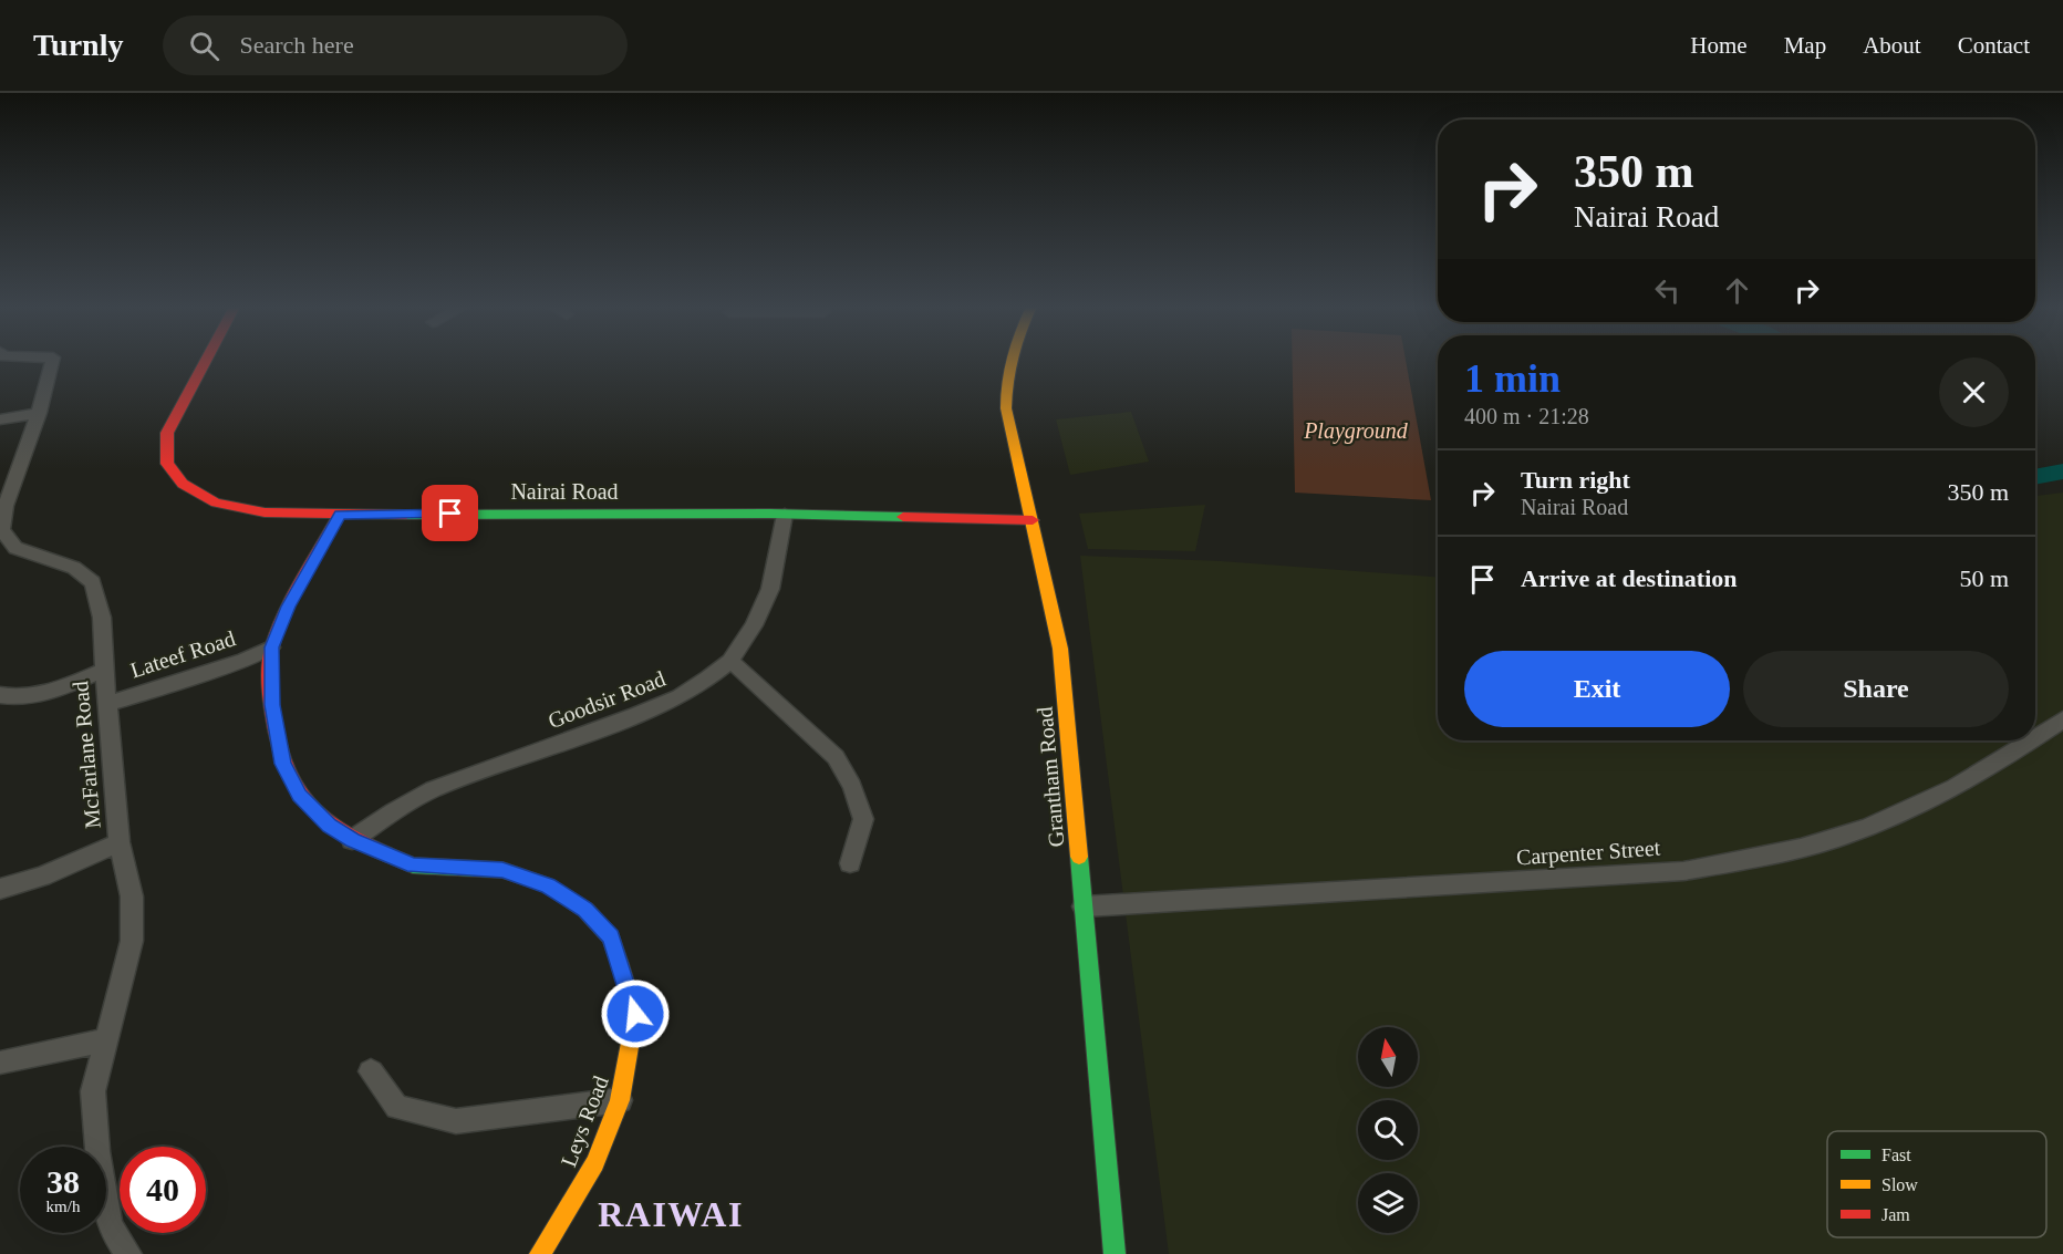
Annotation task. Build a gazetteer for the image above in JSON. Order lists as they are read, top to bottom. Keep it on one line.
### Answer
{"streets":{"street":["Nairai Road","Lateef Road","Goodsir Road","McFarlane Road","Grantham Road","Carpenter Street","Leys Road"]},"crossings":[["Nairai Road","Goodsir Road"],["Nairai Road","Grantham Road"],["Nairai Road","Leys Road"],["Lateef Road","McFarlane Road"],["Lateef Road","Leys Road"],["Goodsir Road","Leys Road"],["Grantham Road","Carpenter Street"]],"districts":["RAIWAI"],"parks":["Playground"],"legend":["Fast","Slow","Jam"],"north":"top","page":{"header":"Turnly","search":"Search here","nav":["Home","Map","About","Contact"],"turn":["350 m","Nairai Road"],"heading":["1 min","400 m · 21:28"],"list":[{"name":"Turn right","note":"Nairai Road","value":"350 m"},{"name":"Arrive at destination","value":"50 m"}],"buttons":["Exit","Share"],"speed":"38 km/h","limit":"40"}}
